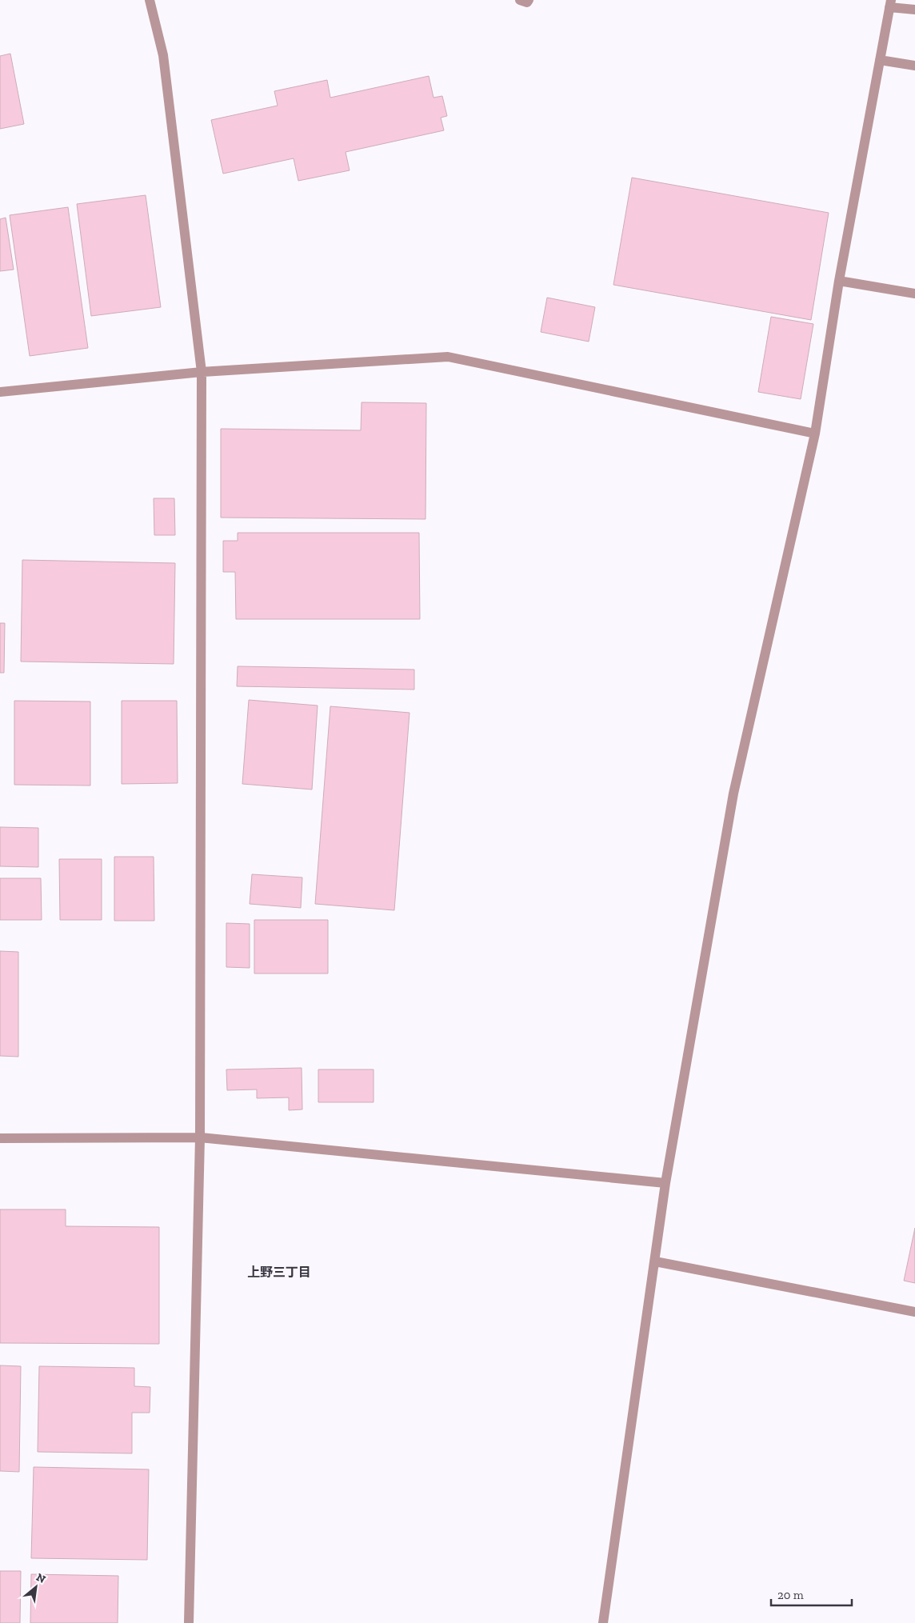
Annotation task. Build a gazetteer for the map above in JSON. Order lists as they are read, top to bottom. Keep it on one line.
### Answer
{"districts":["上野三丁目"],"scale_bar":"20 m","north":"top right"}
